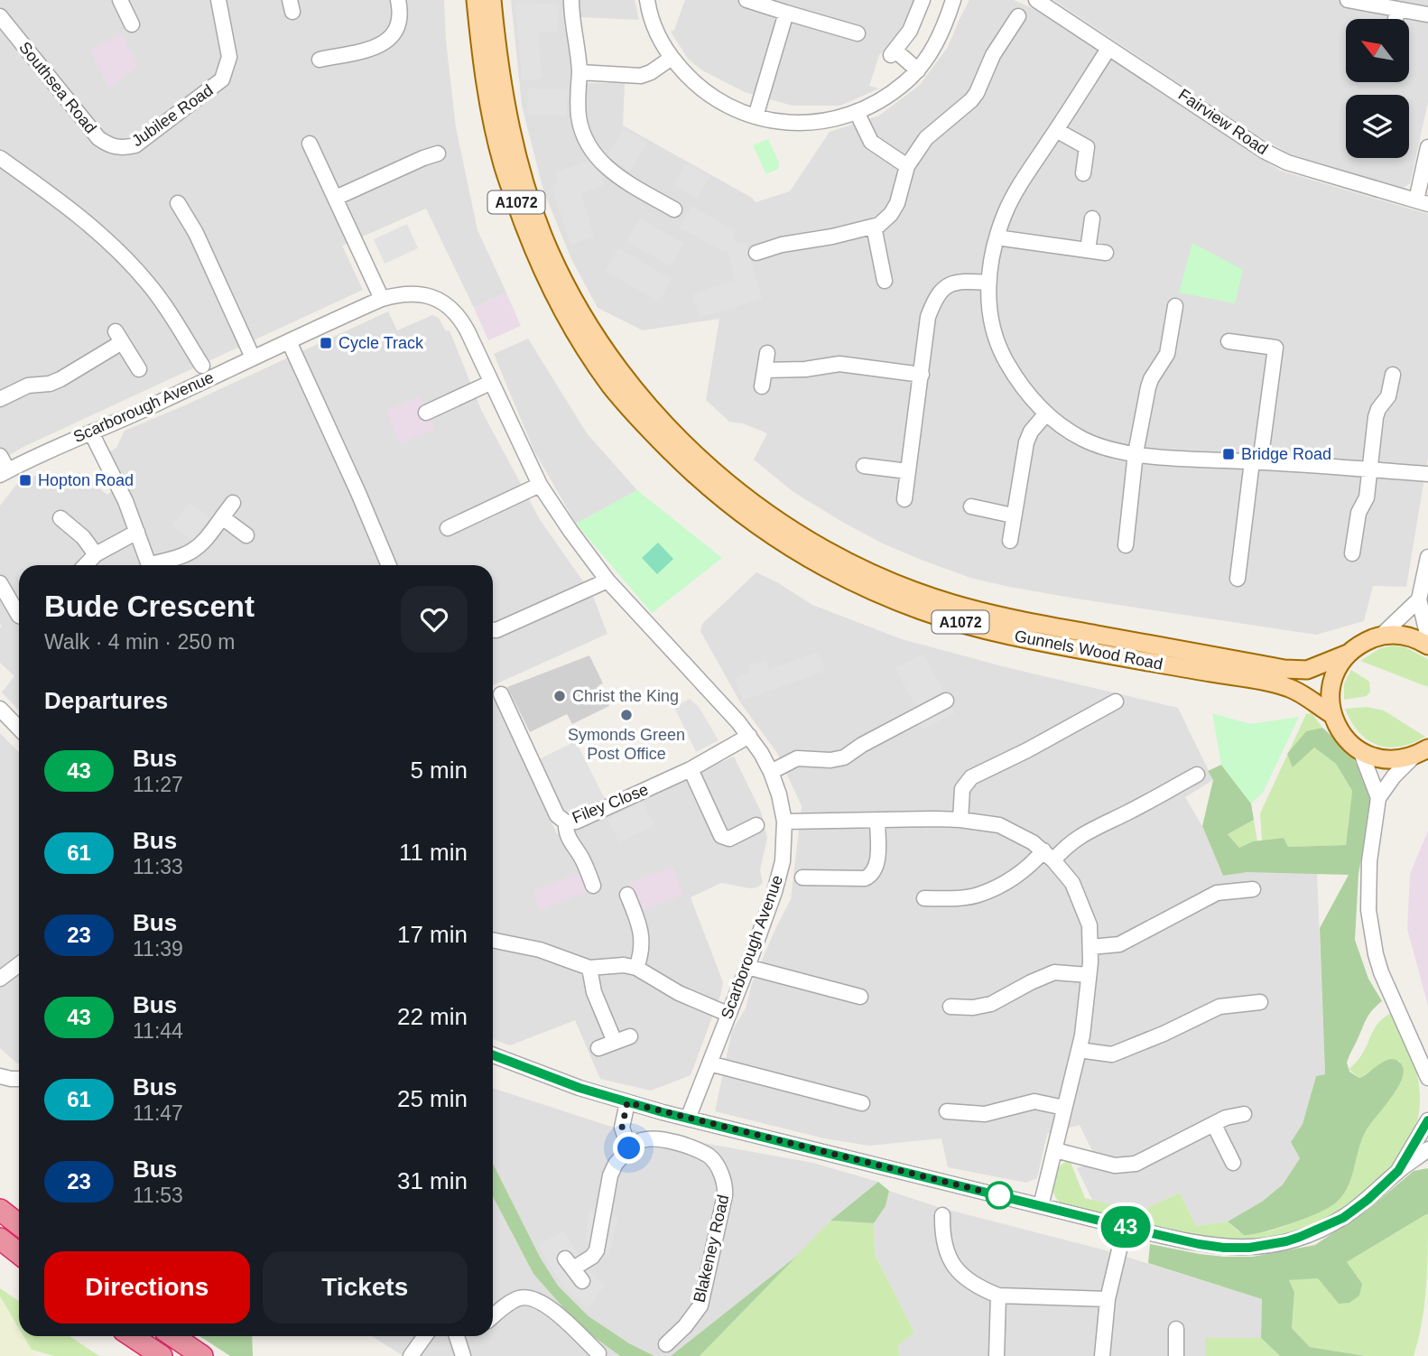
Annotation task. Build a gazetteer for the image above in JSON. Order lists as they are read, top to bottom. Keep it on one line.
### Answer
{"streets":{"main road":["A1072","Gunnels Wood Road"],"street":["Southsea Road","Jubilee Road","Fairview Road","Scarborough Avenue","Filey Close","Blakeney Road"]},"crossings":[["Southsea Road","Jubilee Road"],["Scarborough Avenue","Filey Close"]],"places":{"transit":["Cycle Track","Bridge Road","Hopton Road"],"other":["Christ the King","Symonds Green Post Office"]},"lines":["bus line 43"],"north":"top left","page":{"on_map":"43","heading":[["Bude Crescent","Walk · 4 min · 250 m"],"Departures"],"list":[{"mark":"43","name":"Bus","note":"11:27","value":"5 min"},{"mark":"61","name":"Bus","note":"11:33","value":"11 min"},{"mark":"23","name":"Bus","note":"11:39","value":"17 min"},{"mark":"43","name":"Bus","note":"11:44","value":"22 min"},{"mark":"61","name":"Bus","note":"11:47","value":"25 min"},{"mark":"23","name":"Bus","note":"11:53","value":"31 min"}],"buttons":["Directions","Tickets"]}}
